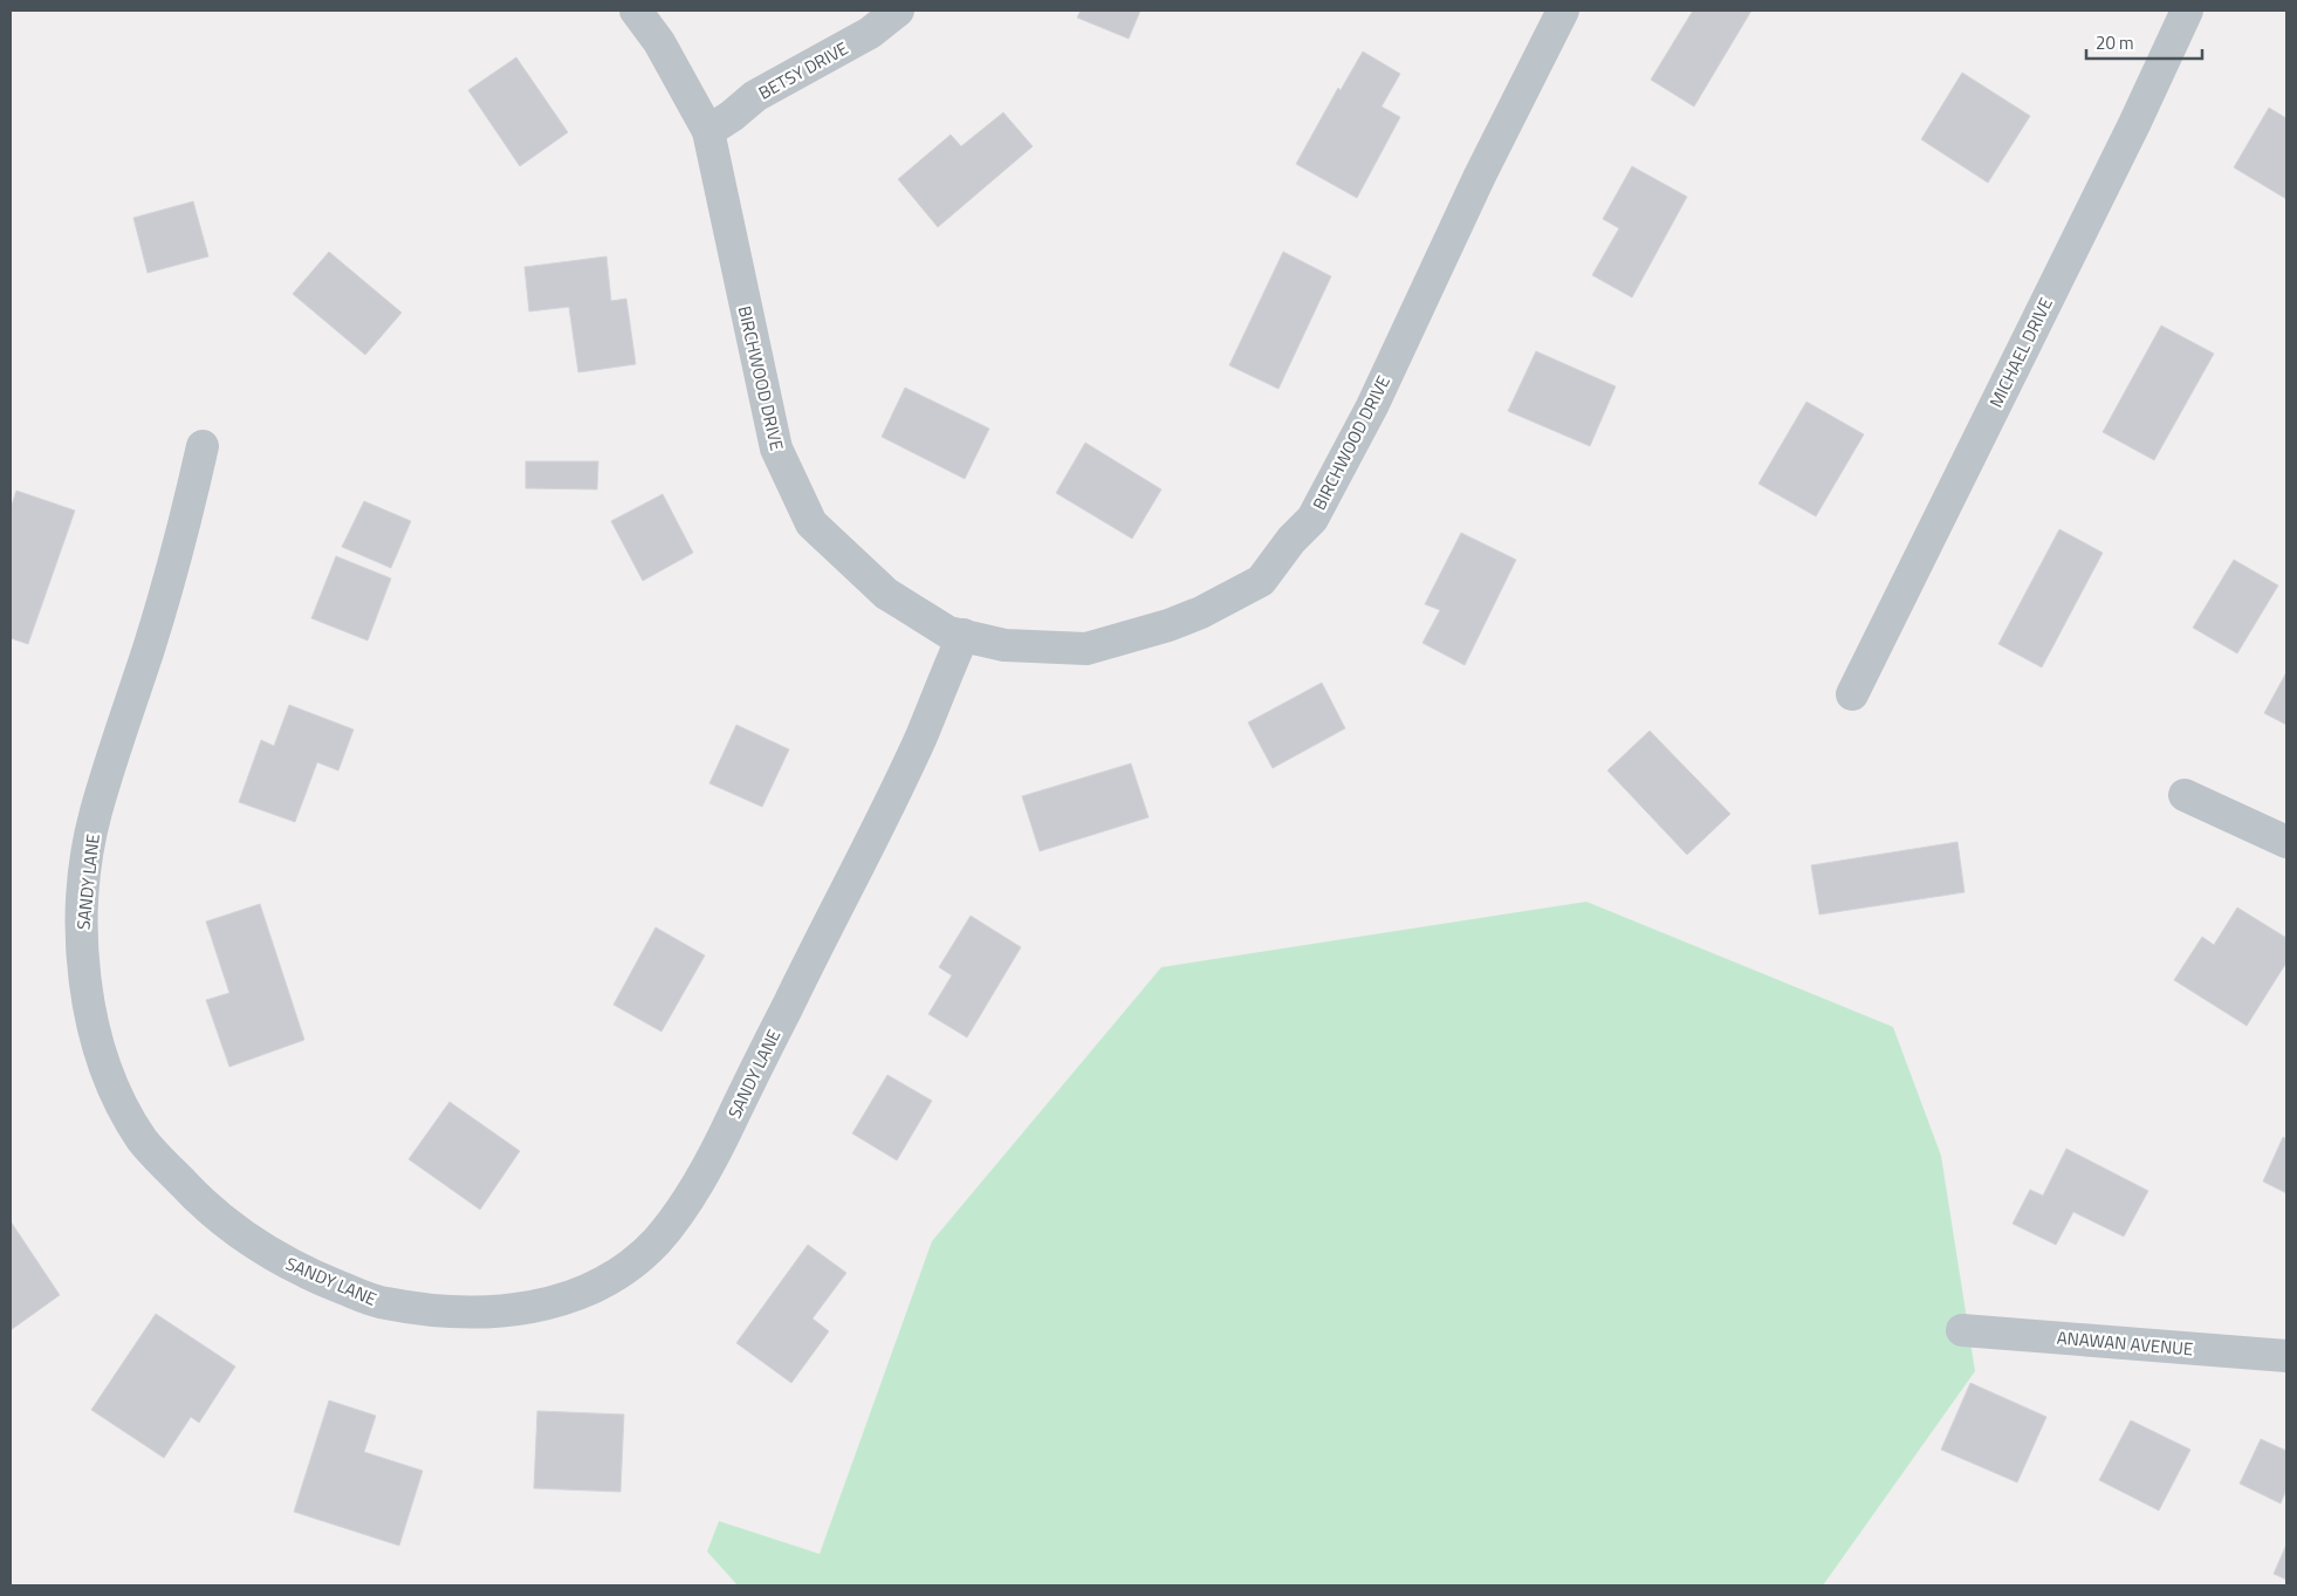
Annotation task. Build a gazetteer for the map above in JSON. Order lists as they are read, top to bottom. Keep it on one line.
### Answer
{"streets":{"street":["BETSY DRIVE","MICHAEL DRIVE","BIRCHWOOD DRIVE","SANDY LANE","ANAWAN AVENUE"]},"crossings":[["BETSY DRIVE","BIRCHWOOD DRIVE"],["BIRCHWOOD DRIVE","SANDY LANE"]],"scale_bar":"20 m"}
